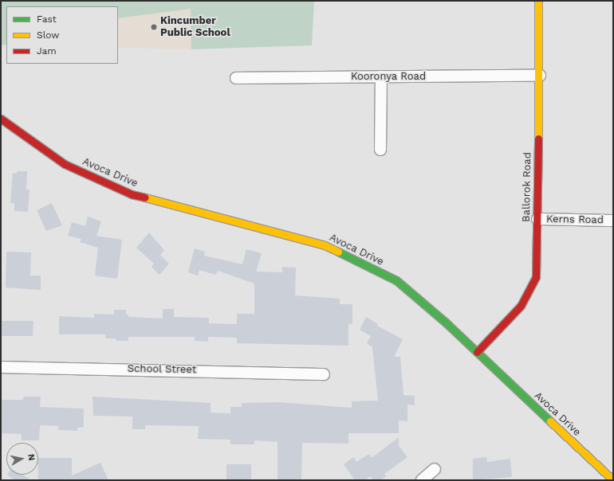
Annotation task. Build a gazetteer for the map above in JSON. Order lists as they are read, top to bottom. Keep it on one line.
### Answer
{"streets":{"main road":["Avoca Drive","Ballorok Road"],"street":["Kooronya Road","Kerns Road","School Street"]},"crossings":[["Kooronya Road","Ballorok Road"],["Avoca Drive","Ballorok Road"],["Ballorok Road","Kerns Road"]],"places":["Kincumber Public School"],"legend":["Fast","Slow","Jam"],"north":"right"}
